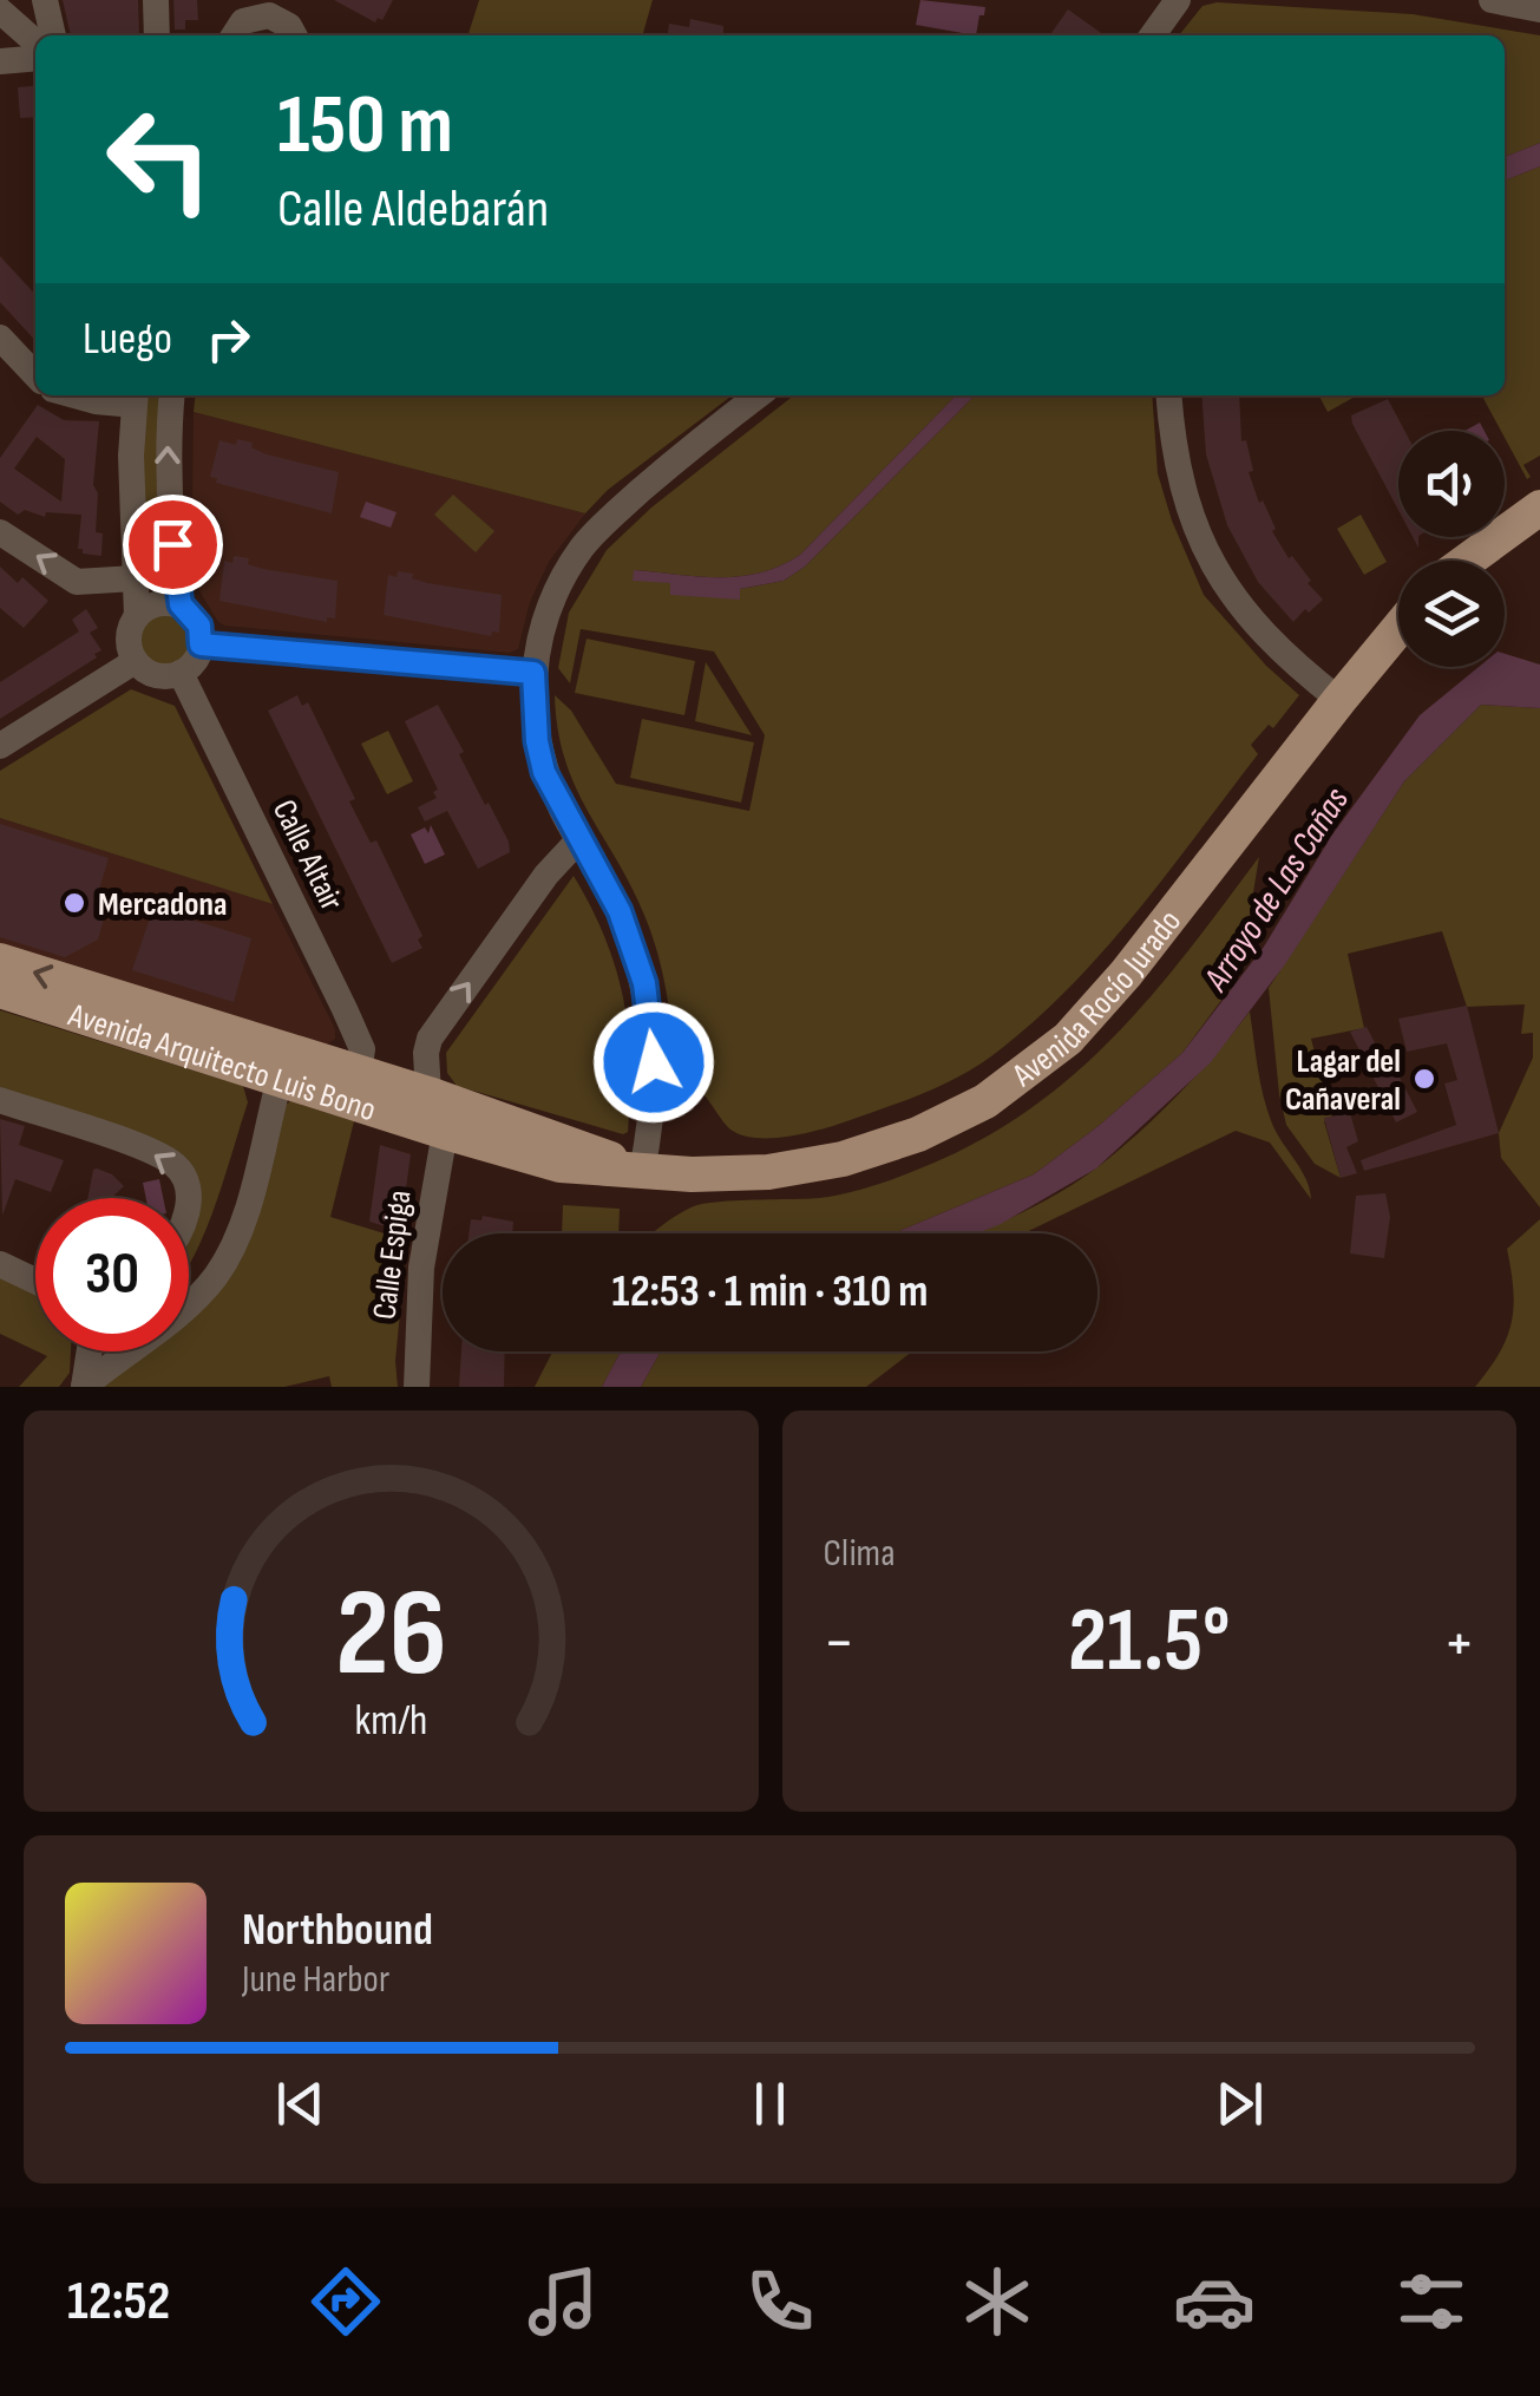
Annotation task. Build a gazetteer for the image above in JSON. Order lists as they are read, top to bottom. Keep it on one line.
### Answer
{"streets":{"main road":["Avenida Rocío Jurado","Avenida Arquitecto Luis Bono"],"street":["Calle Altair","Calle Espiga"]},"crossings":[["Calle Altair","Avenida Arquitecto Luis Bono"],["Avenida Rocío Jurado","Avenida Arquitecto Luis Bono"],["Avenida Rocío Jurado","Calle Espiga"],["Avenida Arquitecto Luis Bono","Calle Espiga"]],"water":["Arroyo de Las Cañas"],"places":["Mercadona","Lagar del Cañaveral"],"page":{"turn":["150 m","Calle Aldebarán"],"then":"Luego","limit":"30","trip":"12:53 · 1 min · 310 m","tile":"Clima","heat":["−","21.5°","+"],"song":["Northbound","June Harbor"],"tabs":"12:52","gauge":["26","km/h"]}}
